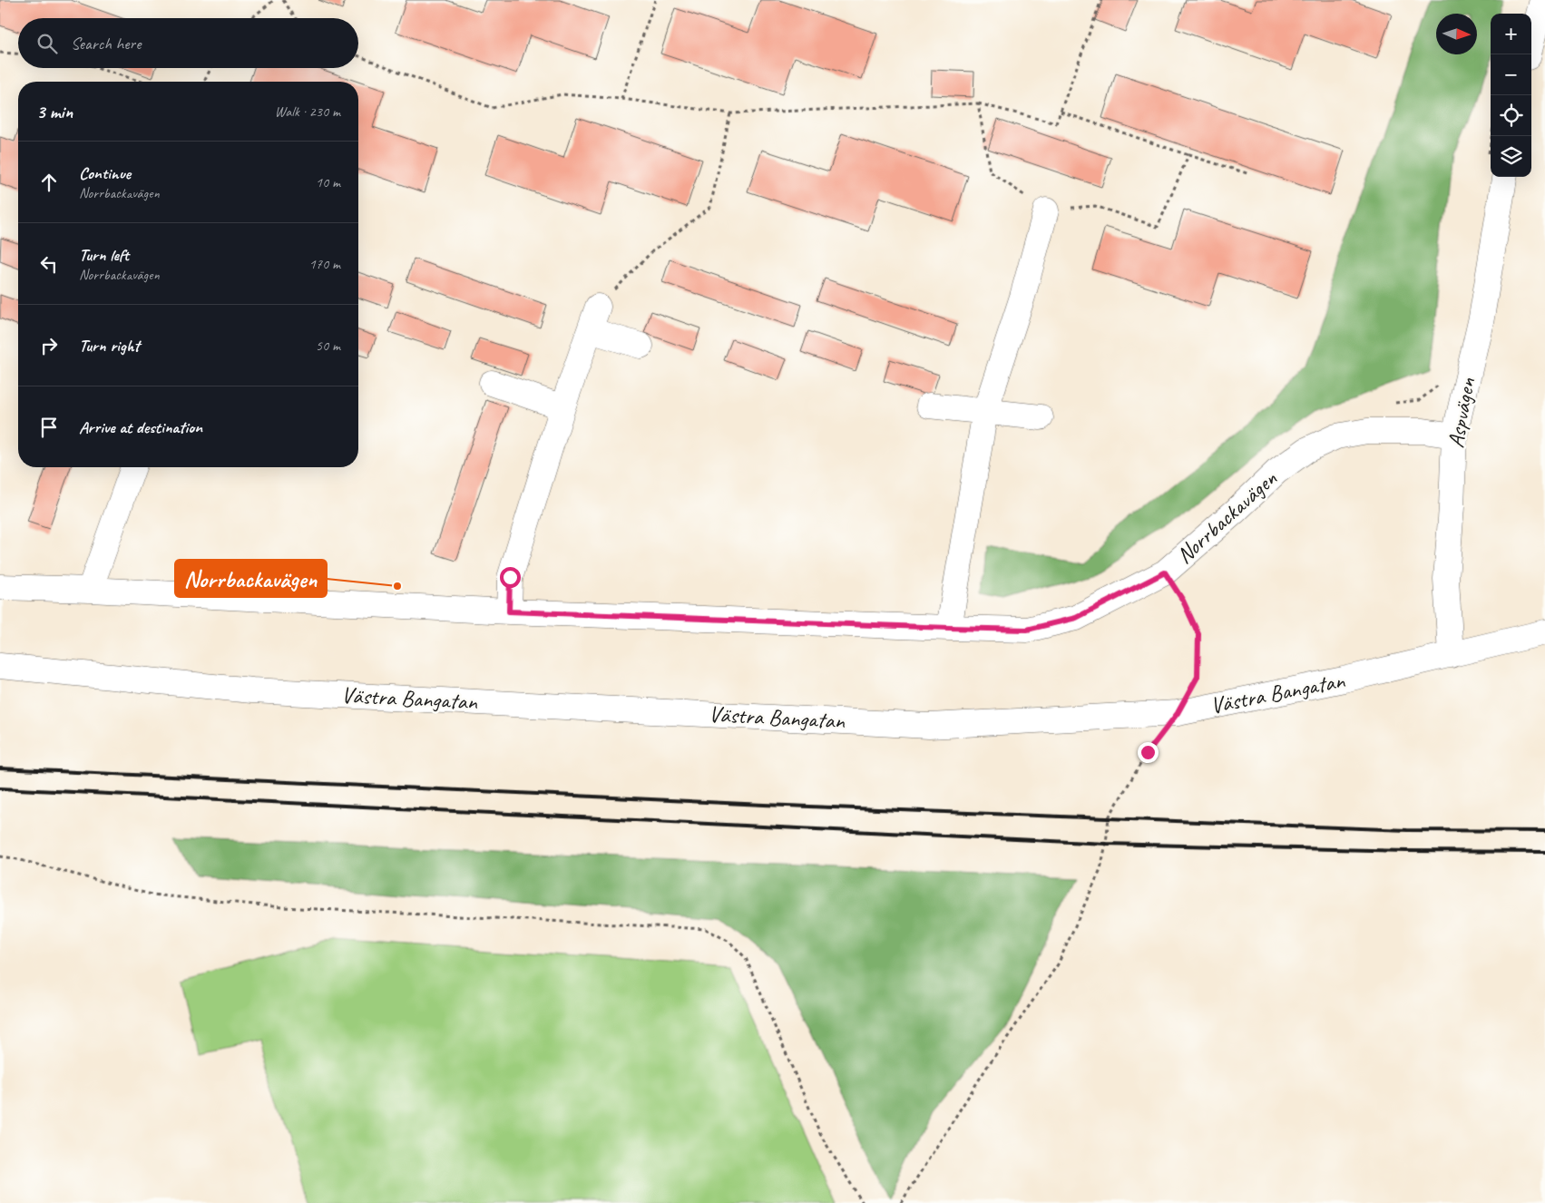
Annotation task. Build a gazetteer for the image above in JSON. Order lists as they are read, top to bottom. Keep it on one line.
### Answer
{"streets":{"street":["Aspvägen","Norrbackavägen","Västra Bangatan"]},"crossings":[["Aspvägen","Norrbackavägen"],["Aspvägen","Västra Bangatan"]],"places":["Norrbackavägen"],"north":"right","page":{"map_buttons":["+","−"],"search":"Search here","heading":["3 min","Walk · 230 m"],"list":[["Continue","Norrbackavägen","10 m"],["Turn left","Norrbackavägen","170 m"],["Turn right","50 m"],"Arrive at destination"]}}
